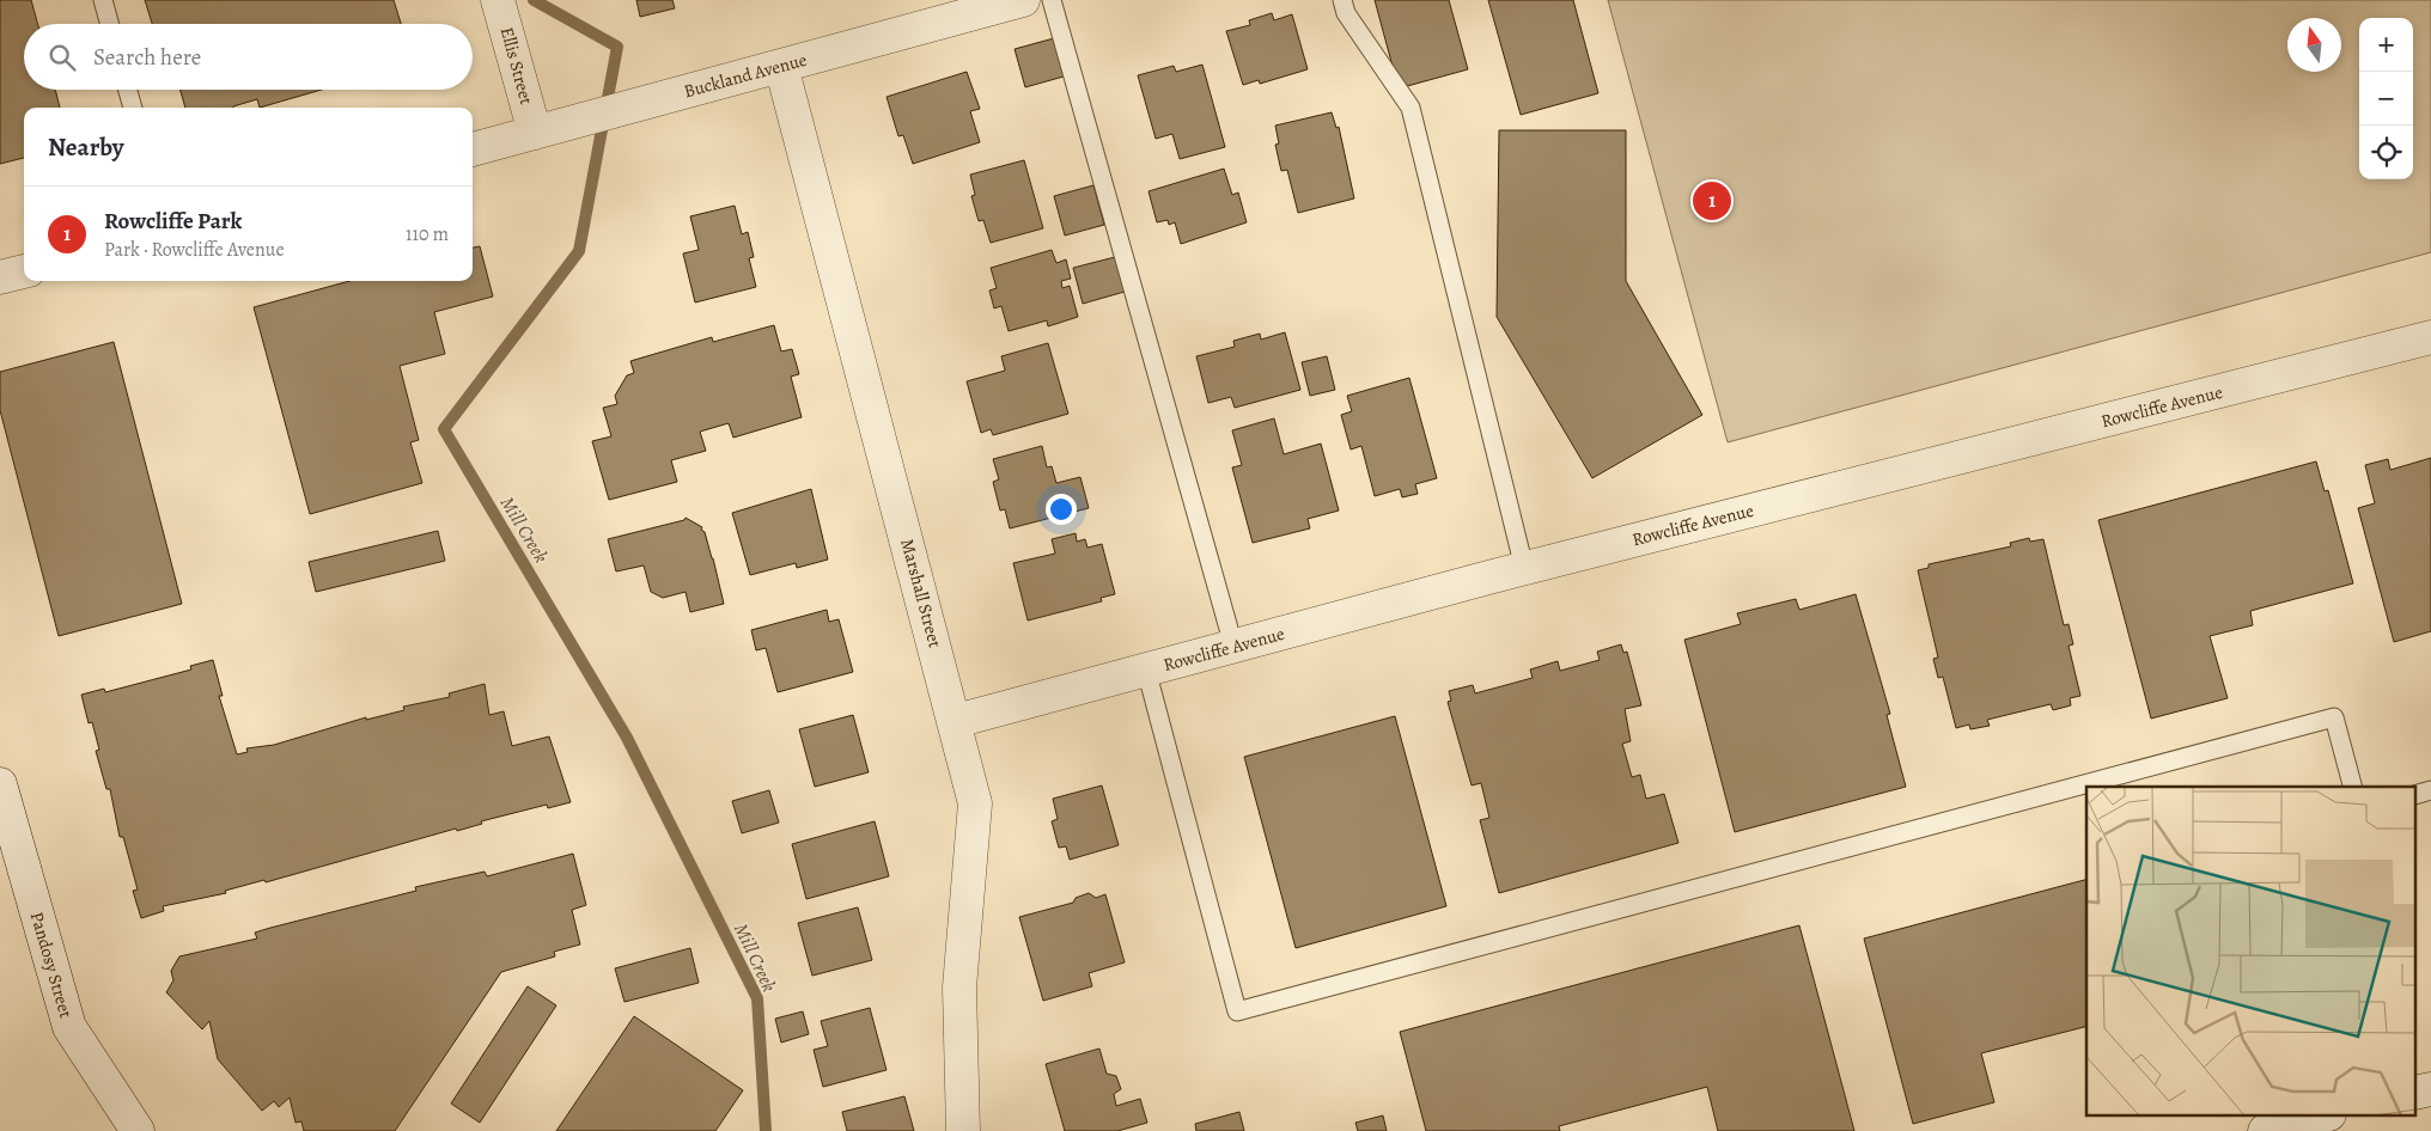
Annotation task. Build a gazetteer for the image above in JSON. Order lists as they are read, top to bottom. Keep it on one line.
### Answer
{"streets":{"street":["Ellis Street","Buckland Avenue","Rowcliffe Avenue","Marshall Street","Pandosy Street"]},"crossings":[["Ellis Street","Buckland Avenue"],["Buckland Avenue","Marshall Street"],["Rowcliffe Avenue","Marshall Street"]],"water":["Mill Creek"],"north":"top","page":{"map_buttons":["+","−"],"search":"Search here","heading":"Nearby","pins":"1","list":[{"mark":"1","name":"Rowcliffe Park","note":"Park · Rowcliffe Avenue","value":"110 m"}]}}
